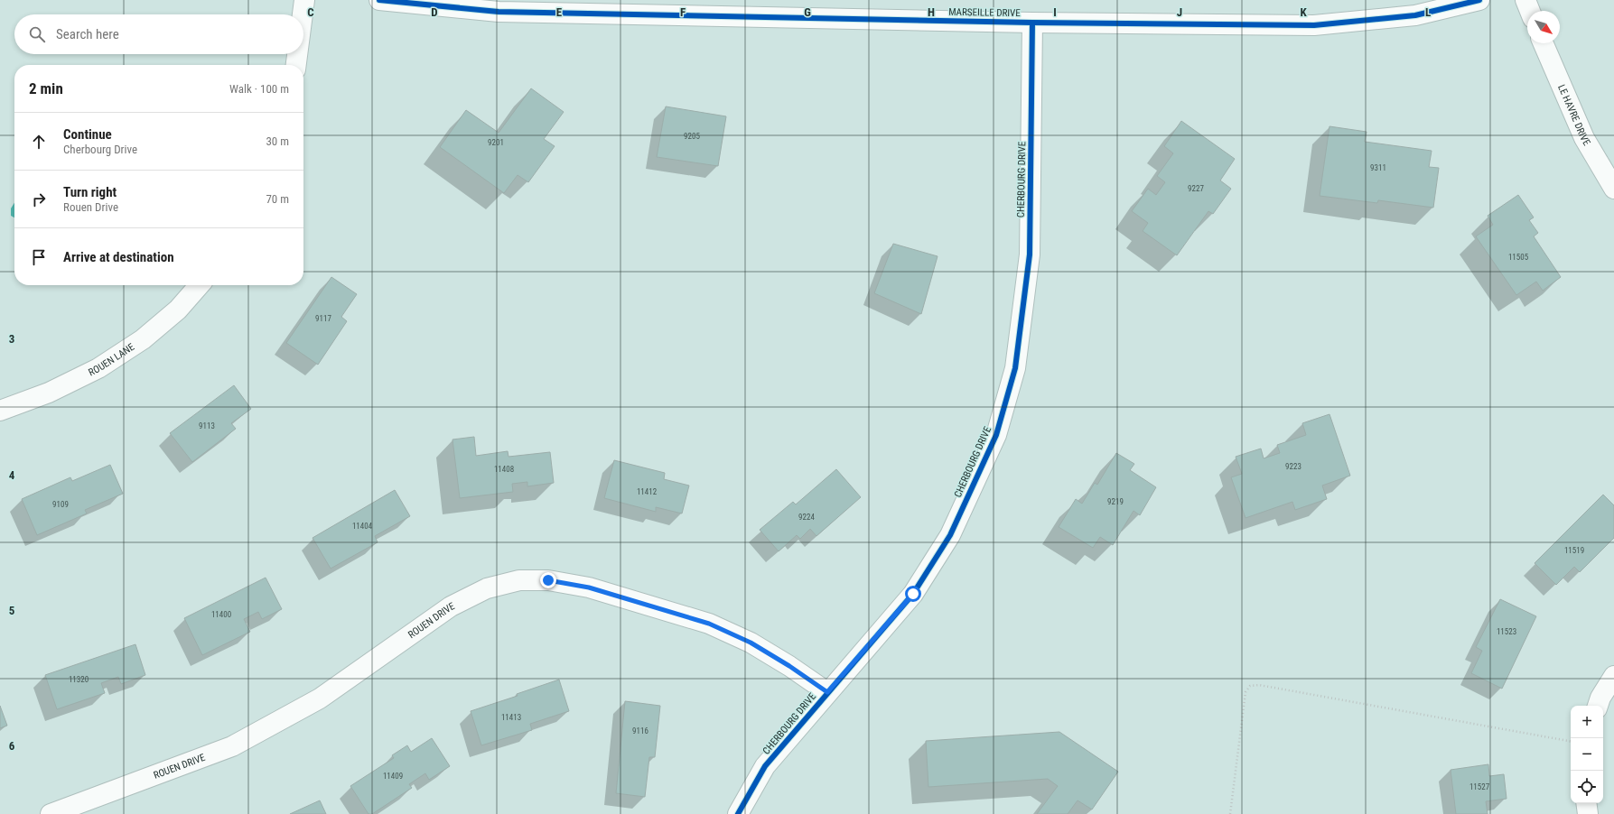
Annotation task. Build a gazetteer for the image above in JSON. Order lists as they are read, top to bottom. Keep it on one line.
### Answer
{"streets":{"street":["MARSEILLE DRIVE","LE HAVRE DRIVE","CHERBOURG DRIVE","ROUEN LANE","ROUEN DRIVE"]},"crossings":[["MARSEILLE DRIVE","CHERBOURG DRIVE"],["CHERBOURG DRIVE","ROUEN DRIVE"]],"house_numbers":["9205","9201","9311","9227","11505","9117","9113","9223","11408","11412","9219","9109","9224","11404","11519","11400","11523","11320","11413","9116","11409","11527"],"north":"bottom right","page":{"search":"Search here","heading":["2 min","Walk · 100 m"],"list":[["Continue","Cherbourg Drive","30 m"],["Turn right","Rouen Drive","70 m"],"Arrive at destination"],"map_buttons":["+","−"]},"grid":{"columns":["C","D","E","F","G","H","I","J","K","L"],"rows":["3","4","5","6"]}}
